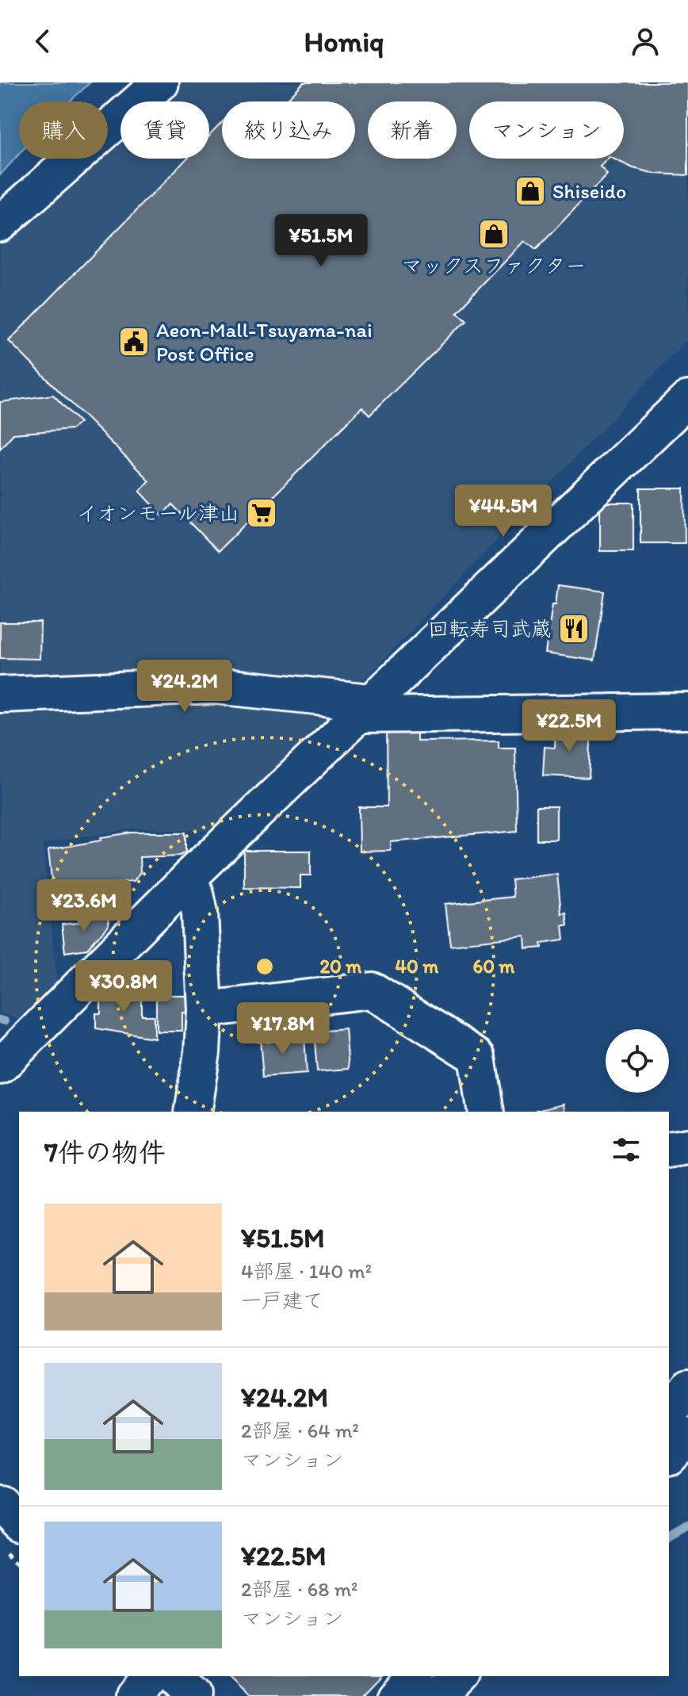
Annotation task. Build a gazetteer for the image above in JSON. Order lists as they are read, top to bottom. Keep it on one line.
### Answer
{"places":{"shop":["Shiseido","マックスファクター"],"public building":["Aeon-Mall-Tsuyama-nai Post Office"],"supermarket":["イオンモール津山"],"restaurant":["回転寿司武蔵"]},"page":{"header":"Homiq","chip":["購入","賃貸","絞り込み","新着","マンション"],"price":["¥51.5M","¥44.5M","¥24.2M","¥22.5M","¥23.6M","¥30.8M","¥17.8M"],"heading":"7件の物件","list":[{"name":"¥51.5M","note":"4部屋 · 140 m² · 一戸建て"},{"name":"¥24.2M","note":"2部屋 · 64 m² · マンション"},{"name":"¥22.5M","note":"2部屋 · 68 m² · マンション"}]},"rings":["20 m","40 m","60 m"]}
